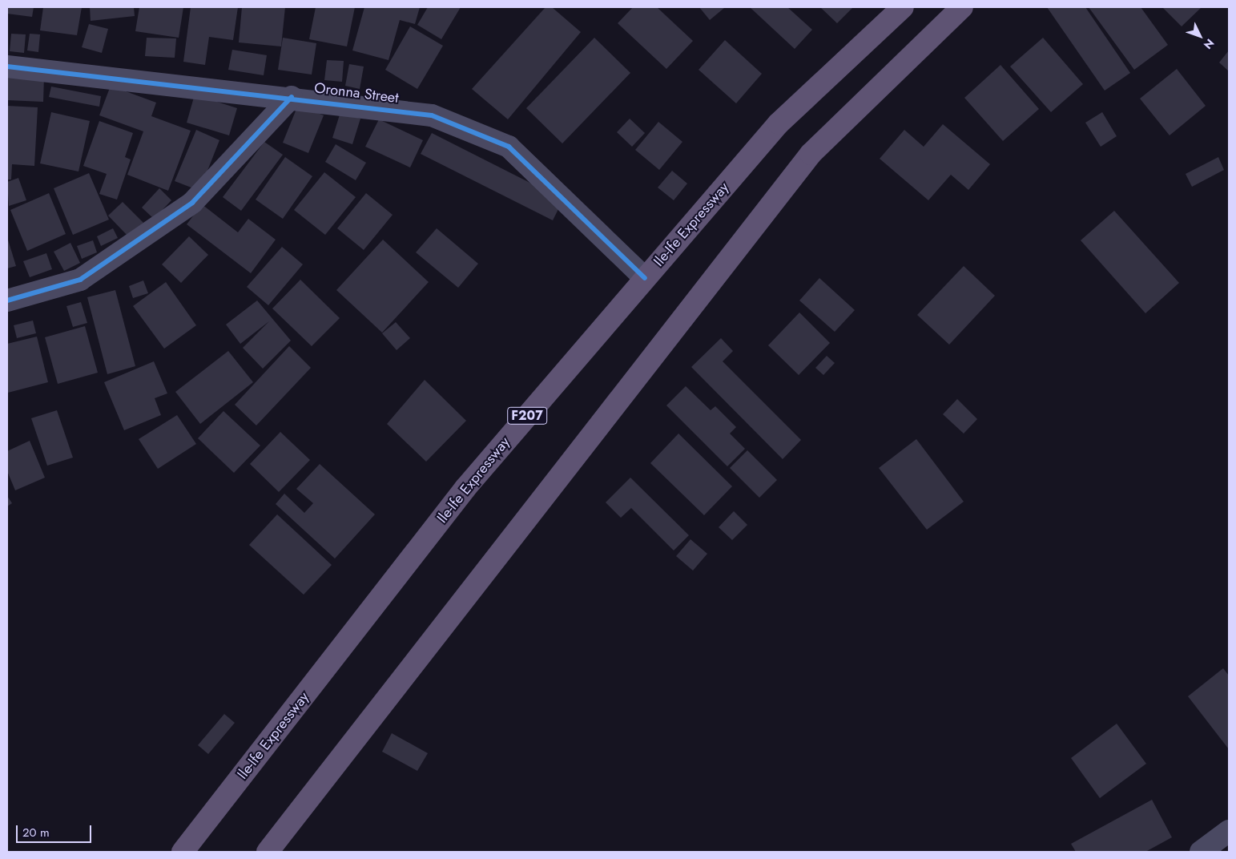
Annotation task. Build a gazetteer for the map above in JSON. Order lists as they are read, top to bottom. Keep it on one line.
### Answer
{"streets":{"main road":["Ile-Ife Expressway","F207"],"street":["Oronna Street"]},"crossings":[["Oronna Street","Ile-Ife Expressway"]],"scale_bar":"20 m","north":"bottom right"}
